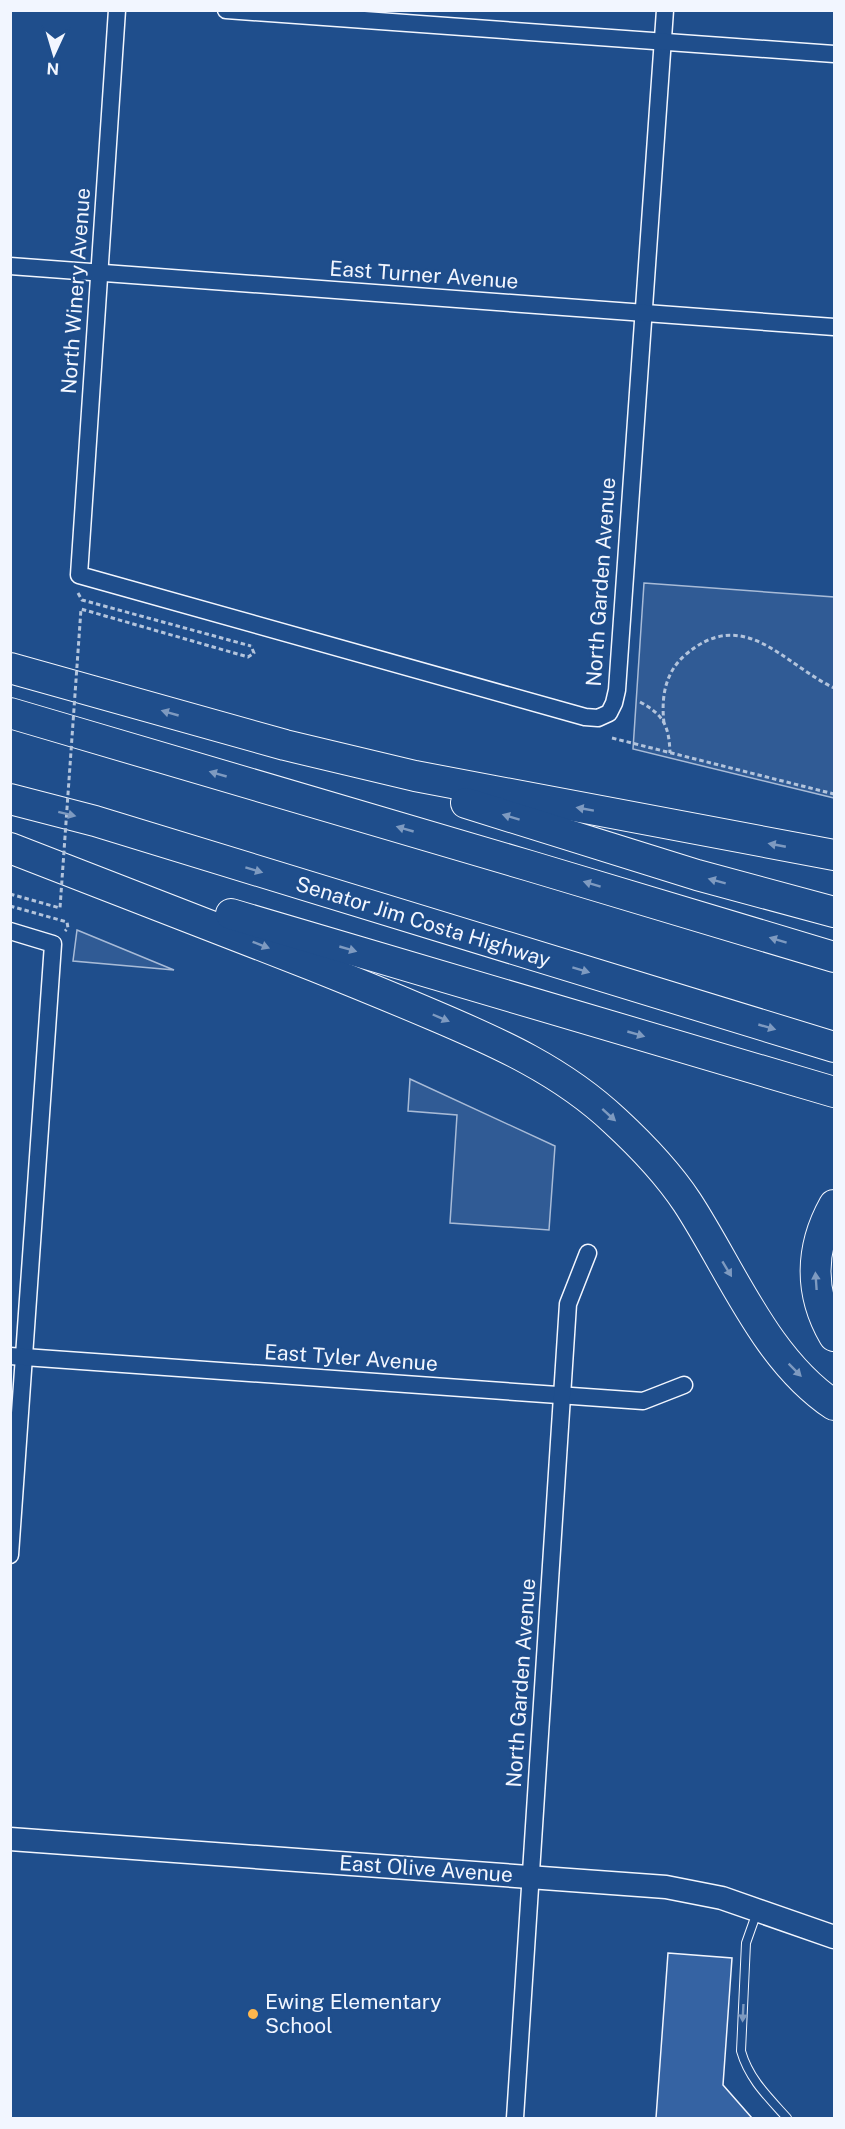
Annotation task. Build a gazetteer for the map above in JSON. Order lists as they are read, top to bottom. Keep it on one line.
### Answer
{"streets":{"highway":["Senator Jim Costa Highway"],"main road":["East Olive Avenue"],"street":["East Turner Avenue","North Winery Avenue","North Garden Avenue","East Tyler Avenue"]},"crossings":[["East Turner Avenue","North Winery Avenue"],["East Turner Avenue","North Garden Avenue"],["North Winery Avenue","North Garden Avenue"],["North Garden Avenue","East Tyler Avenue"],["North Garden Avenue","East Olive Avenue"]],"places":["Ewing Elementary School"],"north":"bottom"}
